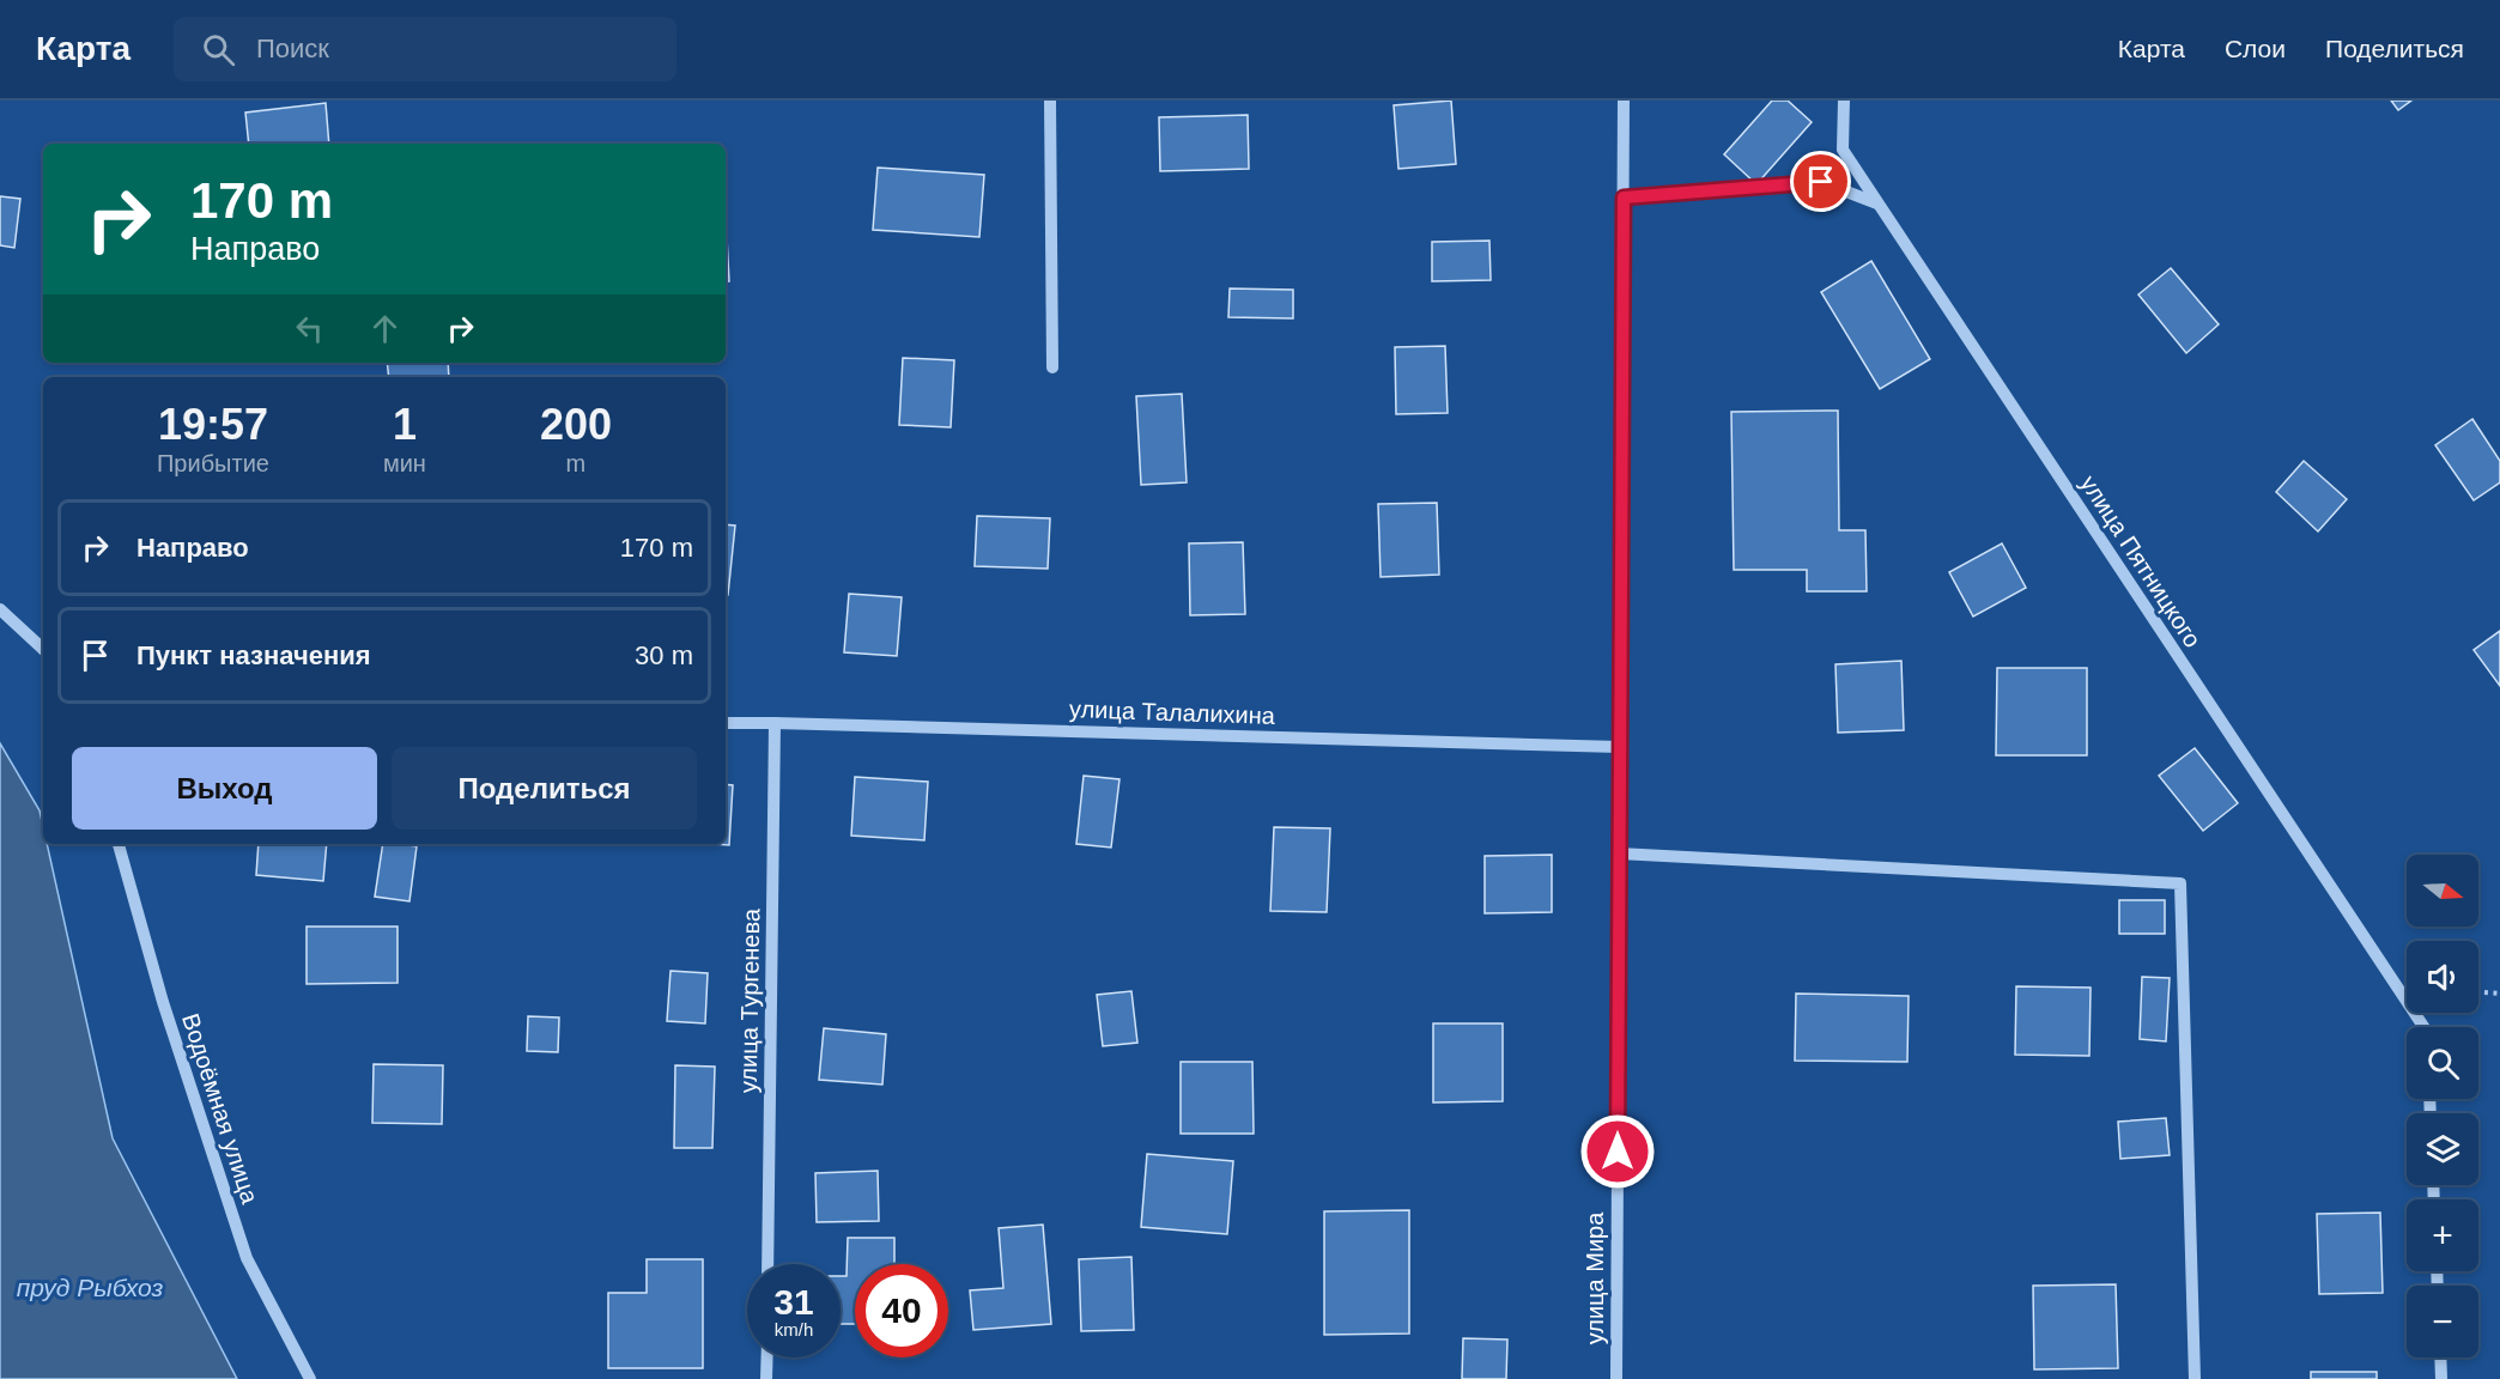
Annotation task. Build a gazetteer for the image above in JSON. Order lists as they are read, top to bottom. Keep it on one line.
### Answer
{"streets":{"street":["улица Пятницкого","улица Талалихина","улица Тургенева","Водоёмная улица","улица Мира"]},"crossings":[["улица Талалихина","улица Тургенева"],["улица Талалихина","улица Мира"]],"water":["пруд Рыбхоз"],"north":"right","page":{"header":"Карта","search":"Поиск","nav":["Карта","Слои","Поделиться"],"turn":["170 m","Направо"],"eta":["19:57","Прибытие","1","мин","200","m"],"list":[{"name":"Направо","value":"170 m"},{"name":"Пункт назначения","value":"30 m"}],"buttons":["Выход","Поделиться"],"map_buttons":["+","−"],"speed":"31 km/h","limit":"40"}}
